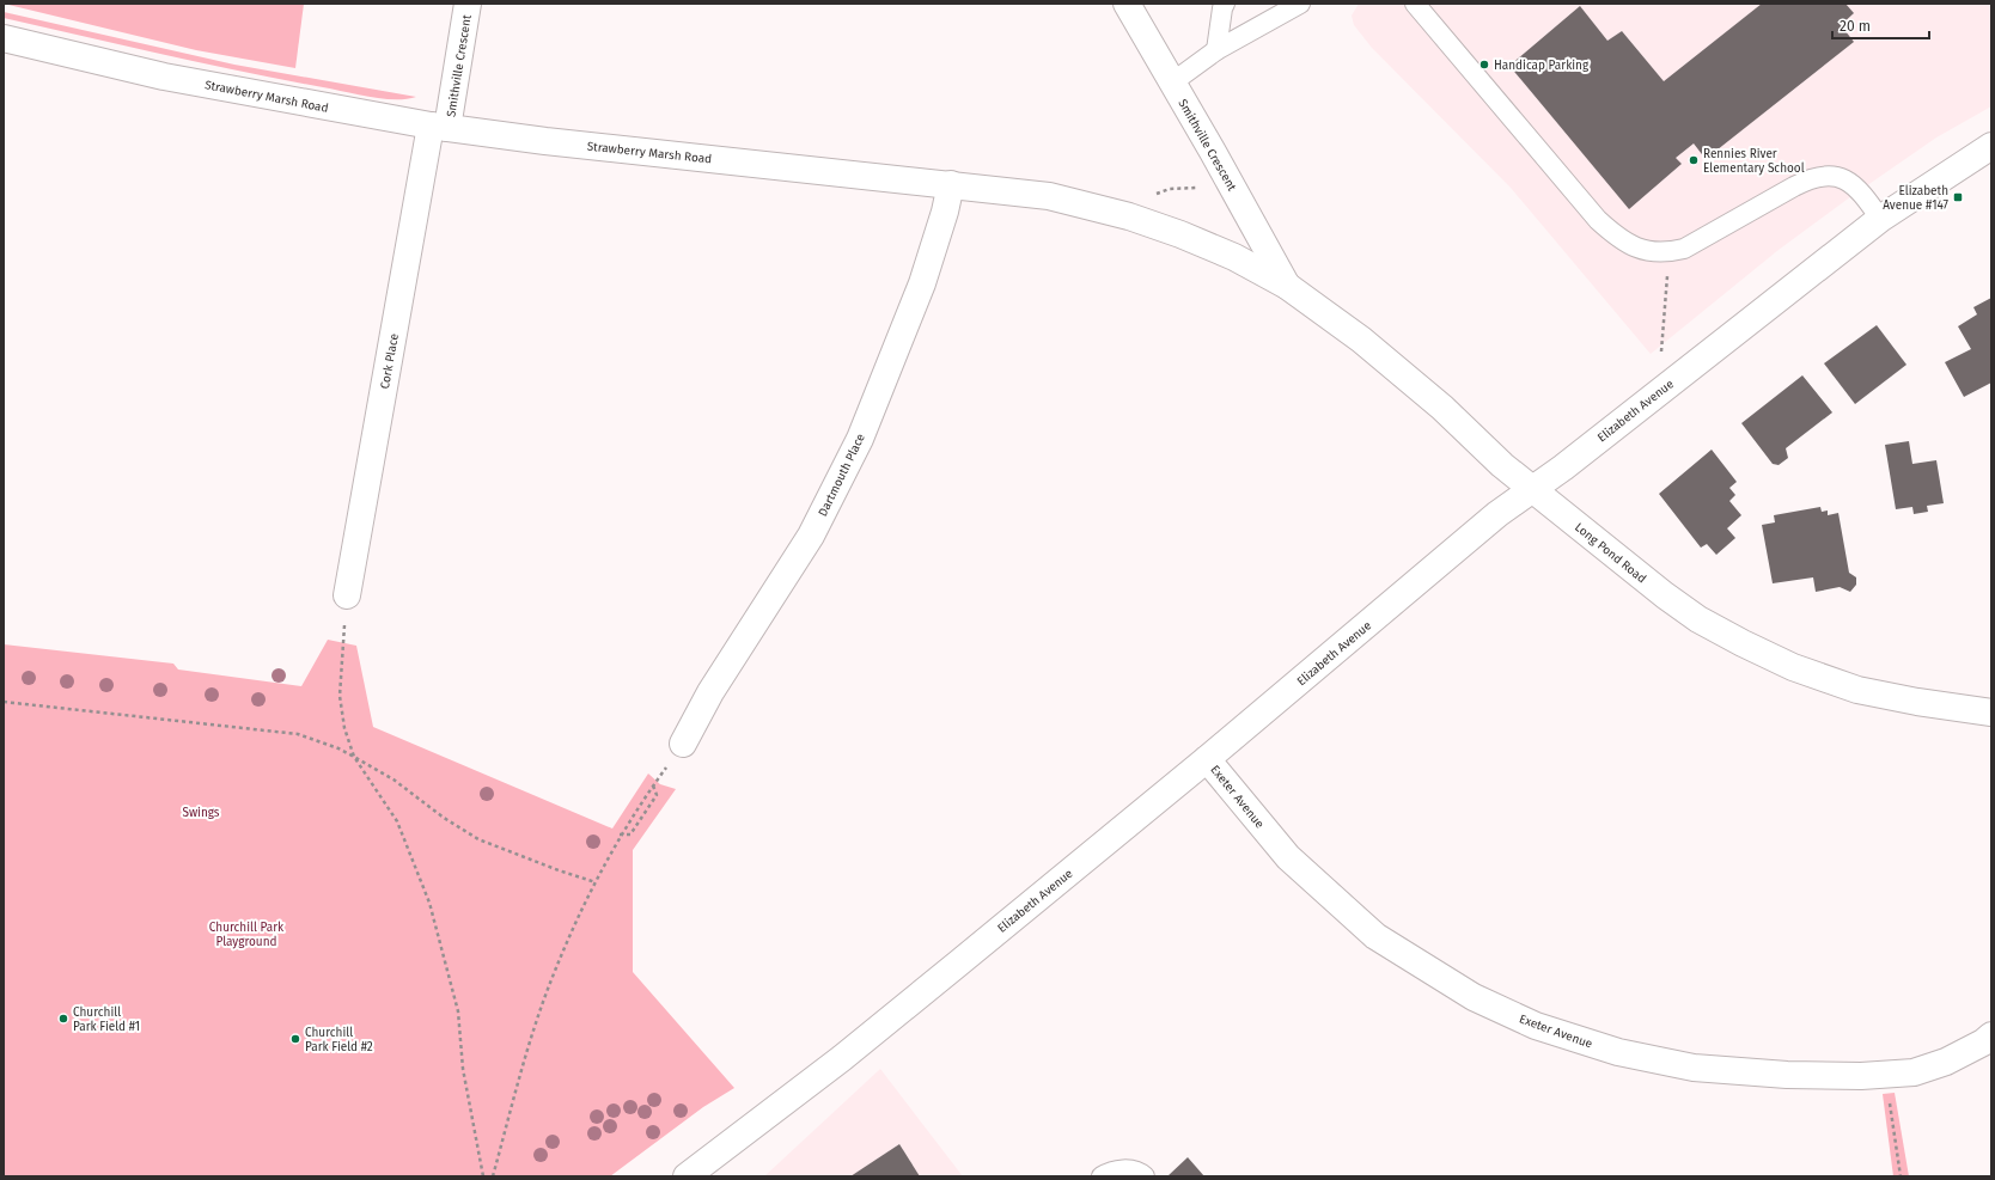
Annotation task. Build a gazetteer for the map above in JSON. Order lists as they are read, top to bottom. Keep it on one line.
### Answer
{"streets":{"street":["Smithville Crescent","Strawberry Marsh Road","Cork Place","Elizabeth Avenue","Dartmouth Place","Long Pond Road","Exeter Avenue"]},"crossings":[["Smithville Crescent","Strawberry Marsh Road"],["Smithville Crescent","Cork Place"],["Smithville Crescent","Long Pond Road"],["Strawberry Marsh Road","Cork Place"],["Strawberry Marsh Road","Dartmouth Place"],["Strawberry Marsh Road","Long Pond Road"],["Elizabeth Avenue","Long Pond Road"],["Elizabeth Avenue","Exeter Avenue"]],"parks":["Swings","Churchill Park Playground"],"places":{"other":["Handicap Parking","Rennies River Elementary School","Churchill Park Field #1","Churchill Park Field #2"],"transit":["Elizabeth Avenue #147"]},"scale_bar":"20 m"}
